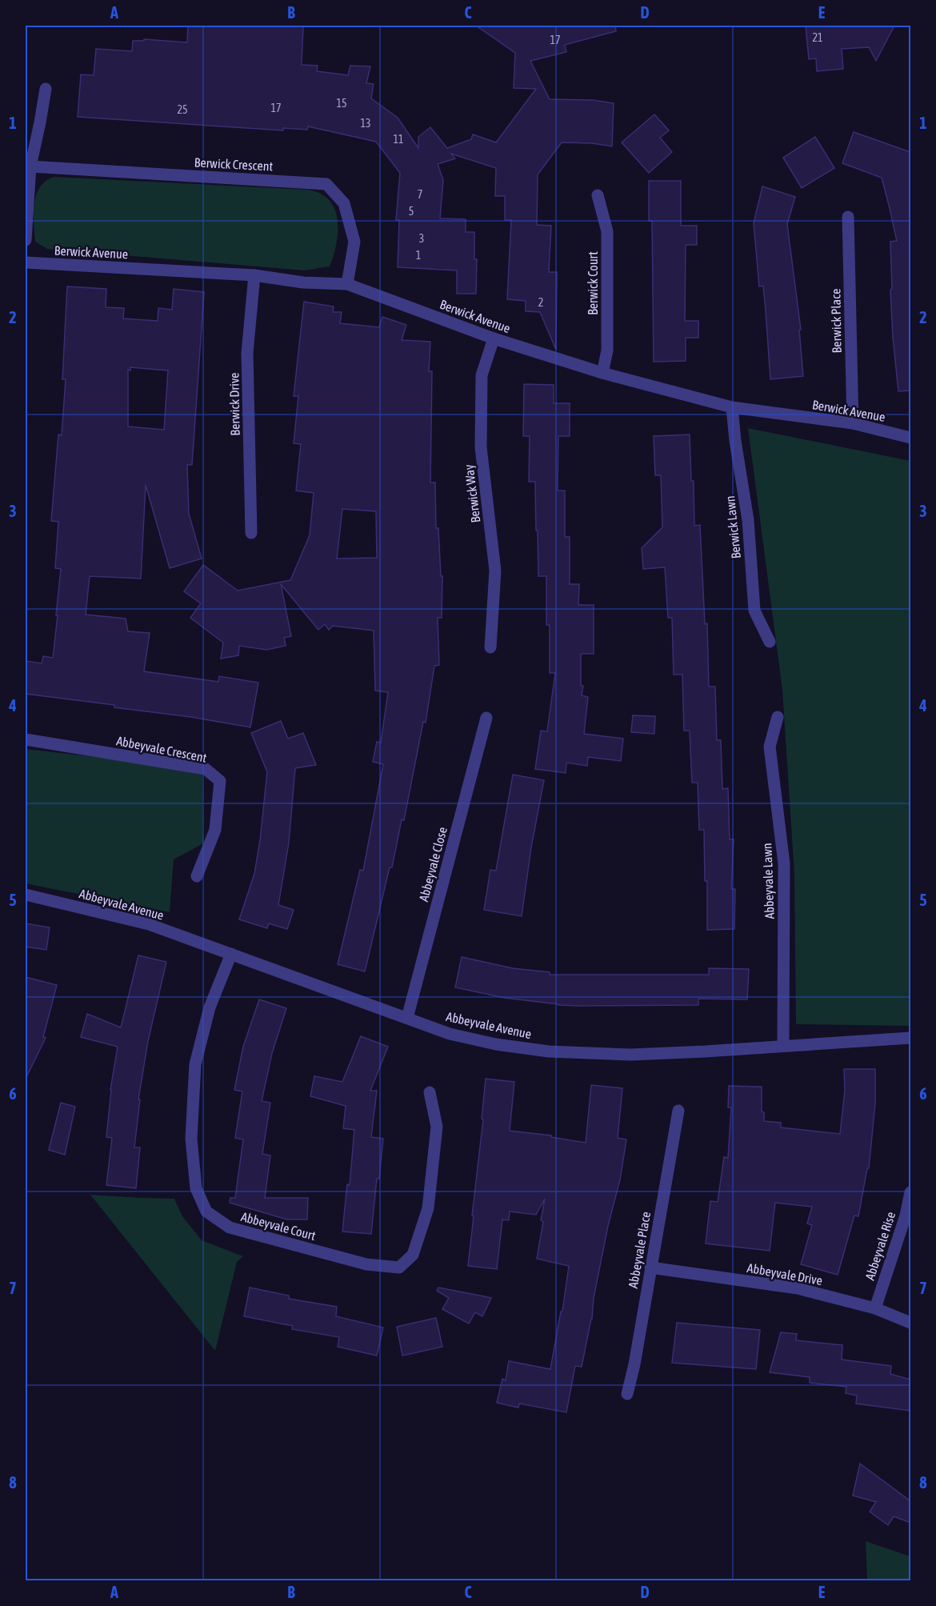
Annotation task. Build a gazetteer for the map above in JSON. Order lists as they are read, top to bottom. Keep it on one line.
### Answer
{"streets":{"street":["Berwick Crescent","Berwick Avenue","Berwick Court","Berwick Place","Berwick Drive","Berwick Way","Berwick Lawn","Abbeyvale Crescent","Abbeyvale Close","Abbeyvale Lawn","Abbeyvale Avenue","Abbeyvale Court","Abbeyvale Rise","Abbeyvale Place","Abbeyvale Drive"]},"crossings":[["Berwick Crescent","Berwick Avenue"],["Berwick Avenue","Berwick Court"],["Berwick Avenue","Berwick Place"],["Berwick Avenue","Berwick Drive"],["Berwick Avenue","Berwick Way"],["Berwick Avenue","Berwick Lawn"],["Abbeyvale Close","Abbeyvale Avenue"],["Abbeyvale Lawn","Abbeyvale Avenue"],["Abbeyvale Avenue","Abbeyvale Court"],["Abbeyvale Rise","Abbeyvale Drive"],["Abbeyvale Place","Abbeyvale Drive"]],"house_numbers":["21","17","15","17","25","13","11","7","5","3","1","2"],"grid":{"columns":["A","B","C","D","E"],"rows":["1","2","3","4","5","6","7","8"]}}
